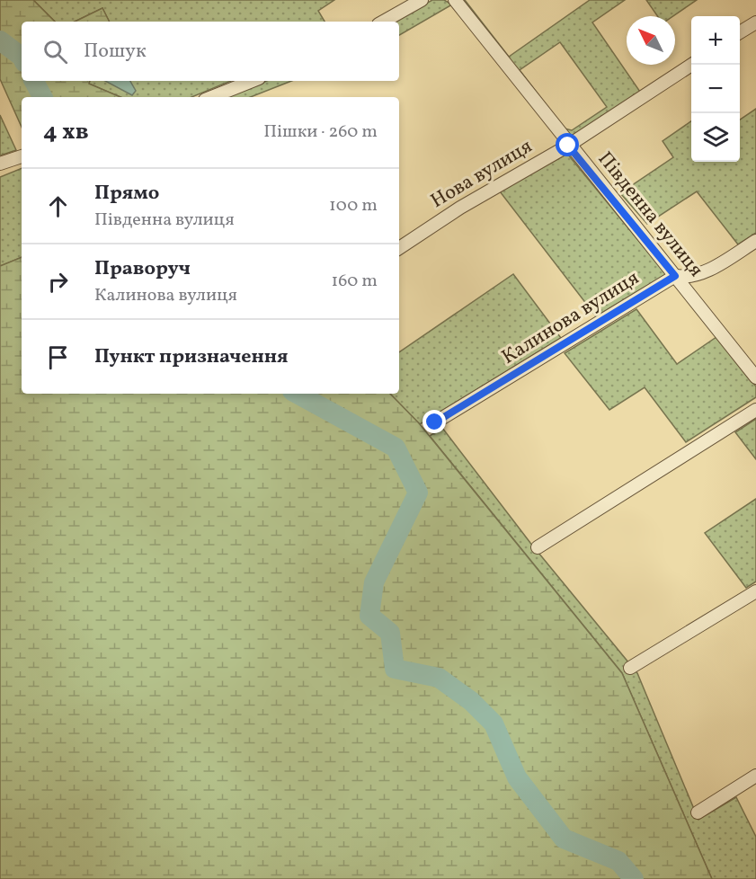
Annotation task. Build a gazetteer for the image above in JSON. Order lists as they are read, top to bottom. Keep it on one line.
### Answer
{"streets":{"street":["Нова вулиця","Південна вулиця","Калинова вулиця"]},"crossings":[["Нова вулиця","Південна вулиця"],["Південна вулиця","Калинова вулиця"]],"north":"top left","page":{"map_buttons":["+","−"],"search":"Пошук","heading":["4 хв","Пішки · 260 m"],"list":[["Прямо","Південна вулиця","100 m"],["Праворуч","Калинова вулиця","160 m"],"Пункт призначення"]}}
